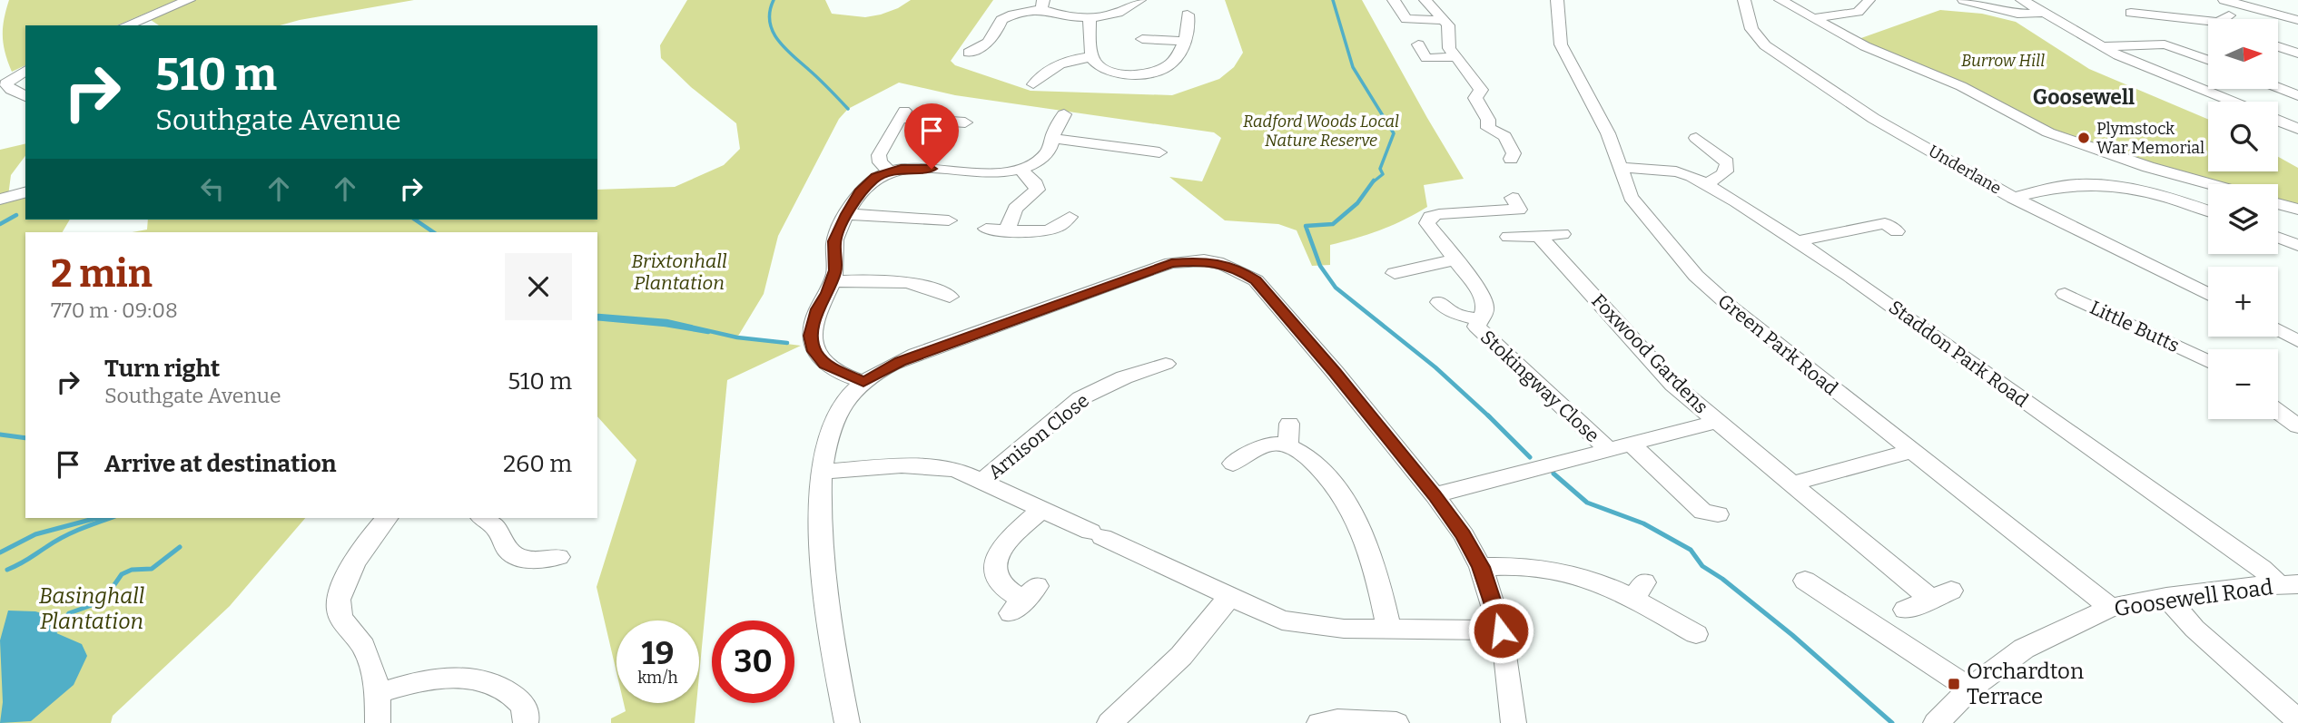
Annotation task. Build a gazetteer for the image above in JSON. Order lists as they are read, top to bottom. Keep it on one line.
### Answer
{"streets":{"street":["Underlane","Little Butts","Green Park Road","Foxwood Gardens","Staddon Park Road","Stokingway Close","Arnison Close","Goosewell Road"]},"crossings":[["Green Park Road","Staddon Park Road"],["Green Park Road","Goosewell Road"],["Staddon Park Road","Goosewell Road"]],"districts":["Goosewell"],"parks":["Burrow Hill","Radford Woods Local Nature Reserve","Brixtonhall Plantation","Basinghall Plantation"],"places":{"other":["Plymstock War Memorial"],"transit":["Orchardton Terrace"]},"north":"right","page":{"map_buttons":["+","−"],"turn":["510 m","Southgate Avenue"],"heading":["2 min","770 m · 09:08"],"list":[{"name":"Turn right","note":"Southgate Avenue","value":"510 m"},{"name":"Arrive at destination","value":"260 m"}],"speed":"19 km/h","limit":"30"}}
